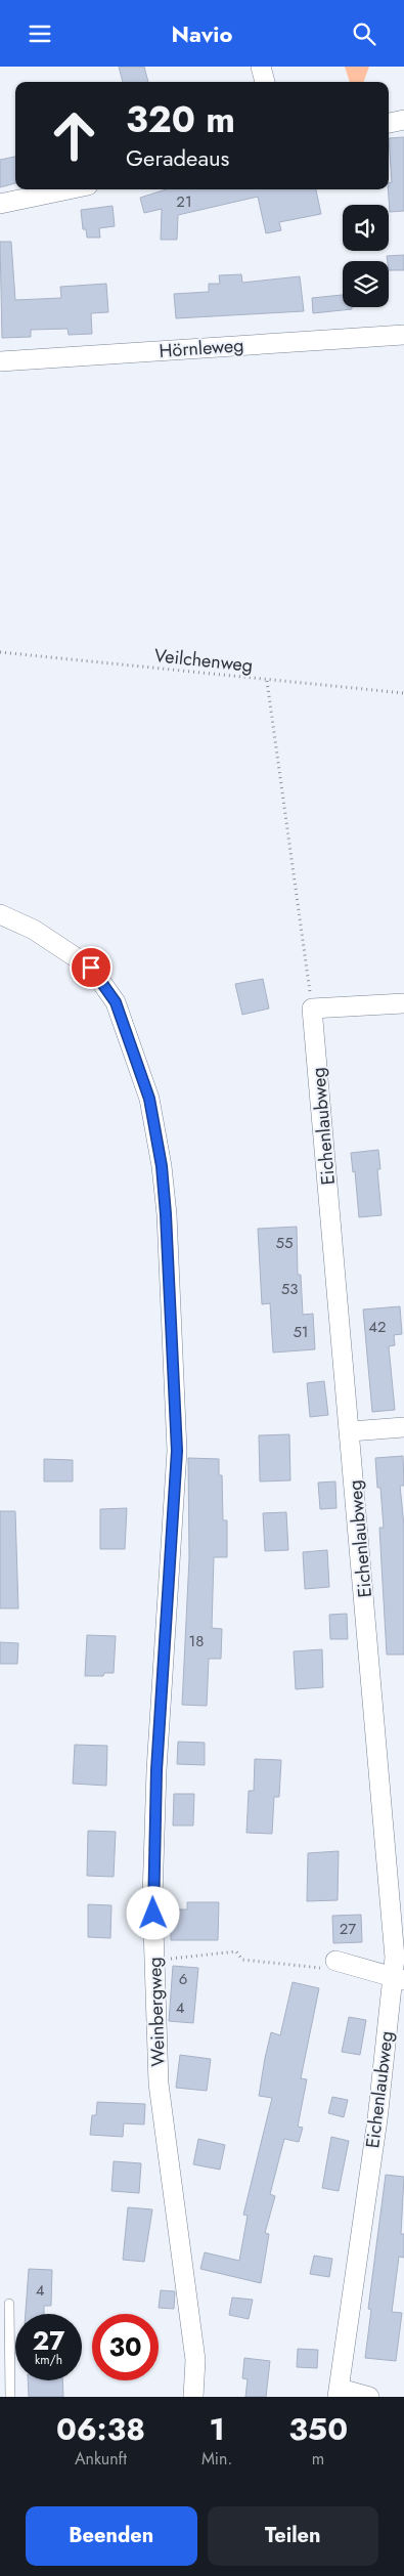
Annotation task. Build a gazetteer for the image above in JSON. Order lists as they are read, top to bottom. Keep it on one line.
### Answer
{"streets":{"street":["Hörnleweg","Eichenlaubweg","Weinbergweg"],"path":["Veilchenweg"]},"house_numbers":["21","55","53","42","51","18","27","6","4","4"],"page":{"header":"Navio","turn":["320 m","Geradeaus"],"speed":"27 km/h","limit":"30","eta":["06:38","Ankunft","1","Min.","350","m"],"buttons":["Beenden","Teilen"]}}
